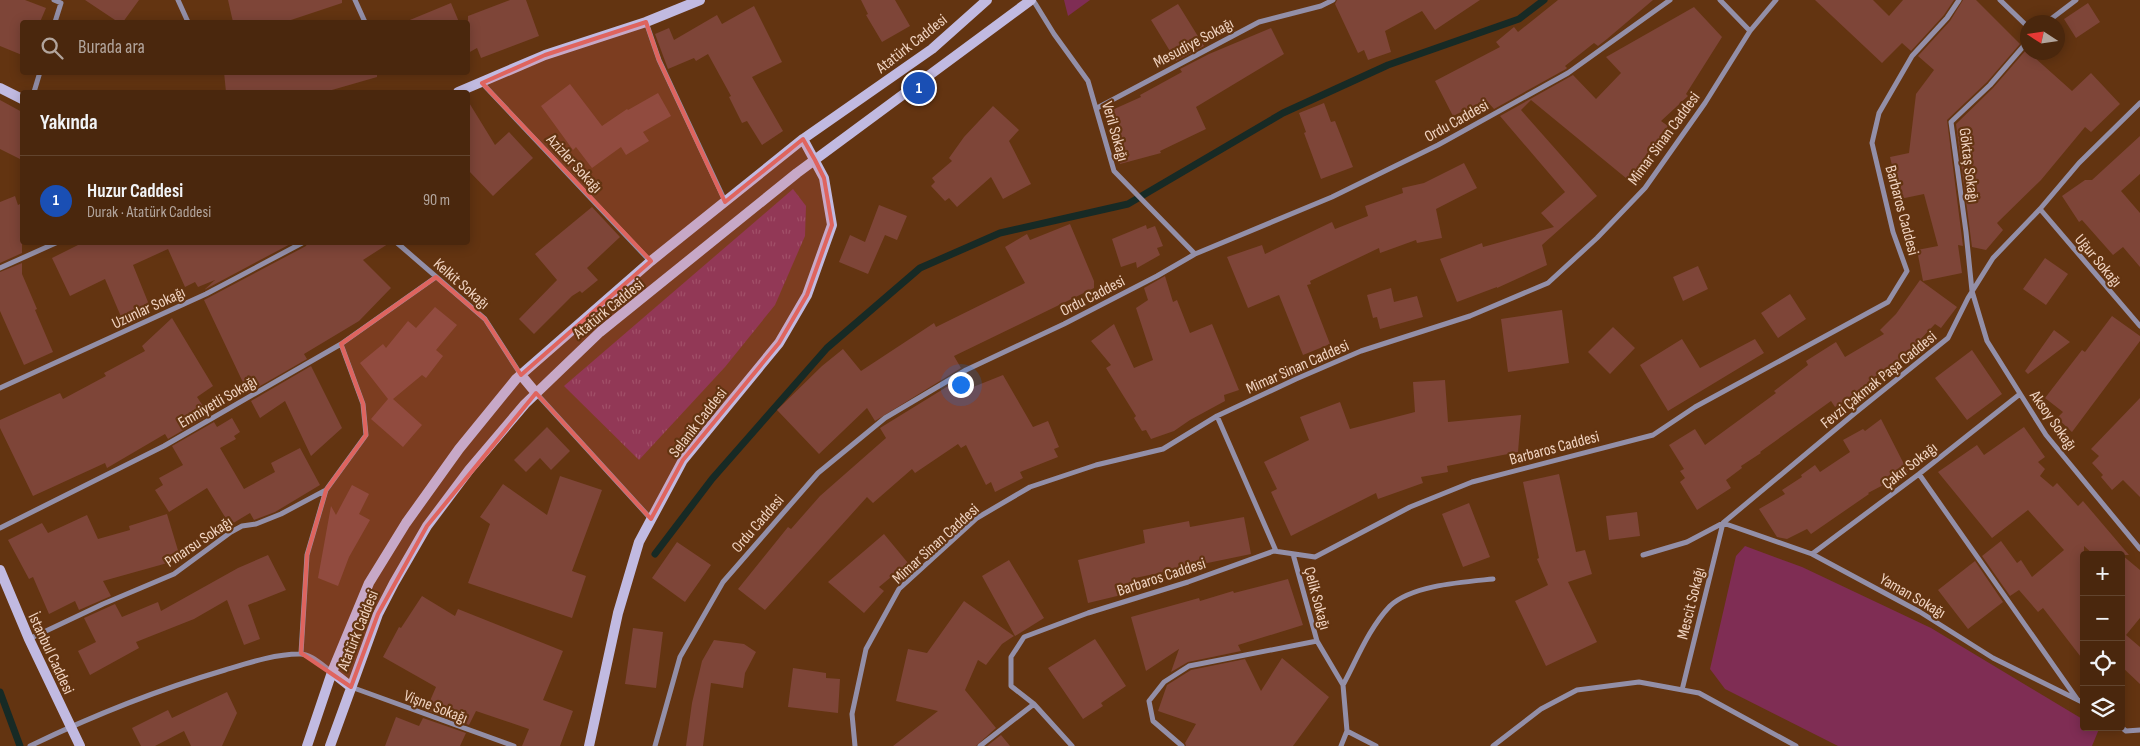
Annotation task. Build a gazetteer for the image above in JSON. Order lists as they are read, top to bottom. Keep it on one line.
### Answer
{"streets":{"main road":["Atatürk Caddesi","Selanik Caddesi","İstanbul Caddesi"],"street":["Mesudiye Sokağı","Ordu Caddesi","Veril Sokağı","Mimar Sinan Caddesi","Azizler Sokağı","Göktaş Sokağı","Barbaros Caddesi","Uğur Sokağı","Kelkit Sokağı","Uzunlar Sokağı","Fevzi Çakmak Paşa Caddesi","Emniyetli Sokağı","Aksoy Sokağı","Çakır Sokağı","Pınarsu Sokağı","Yaman Sokağı","Çelik Sokağı","Mescit Sokağı","Vişne Sokağı"]},"crossings":[["Mesudiye Sokağı","Veril Sokağı"],["Atatürk Caddesi","Veril Sokağı"],["Atatürk Caddesi","Azizler Sokağı"],["Atatürk Caddesi","Kelkit Sokağı"],["Atatürk Caddesi","Selanik Caddesi"],["Atatürk Caddesi","Pınarsu Sokağı"],["Atatürk Caddesi","Vişne Sokağı"],["Ordu Caddesi","Veril Sokağı"],["Göktaş Sokağı","Fevzi Çakmak Paşa Caddesi"],["Göktaş Sokağı","Aksoy Sokağı"],["Barbaros Caddesi","Çelik Sokağı"],["Uğur Sokağı","Fevzi Çakmak Paşa Caddesi"],["Kelkit Sokağı","Emniyetli Sokağı"],["Fevzi Çakmak Paşa Caddesi","Aksoy Sokağı"],["Fevzi Çakmak Paşa Caddesi","Yaman Sokağı"],["Fevzi Çakmak Paşa Caddesi","Mescit Sokağı"],["Emniyetli Sokağı","Pınarsu Sokağı"],["Aksoy Sokağı","Çakır Sokağı"],["Çakır Sokağı","Yaman Sokağı"],["Pınarsu Sokağı","İstanbul Caddesi"],["Yaman Sokağı","Mescit Sokağı"]],"north":"left","page":{"search":"Burada ara","pins":"1","heading":"Yakında","list":[{"mark":"1","name":"Huzur Caddesi","note":"Durak · Atatürk Caddesi","value":"90 m"}],"map_buttons":["+","−"]}}
